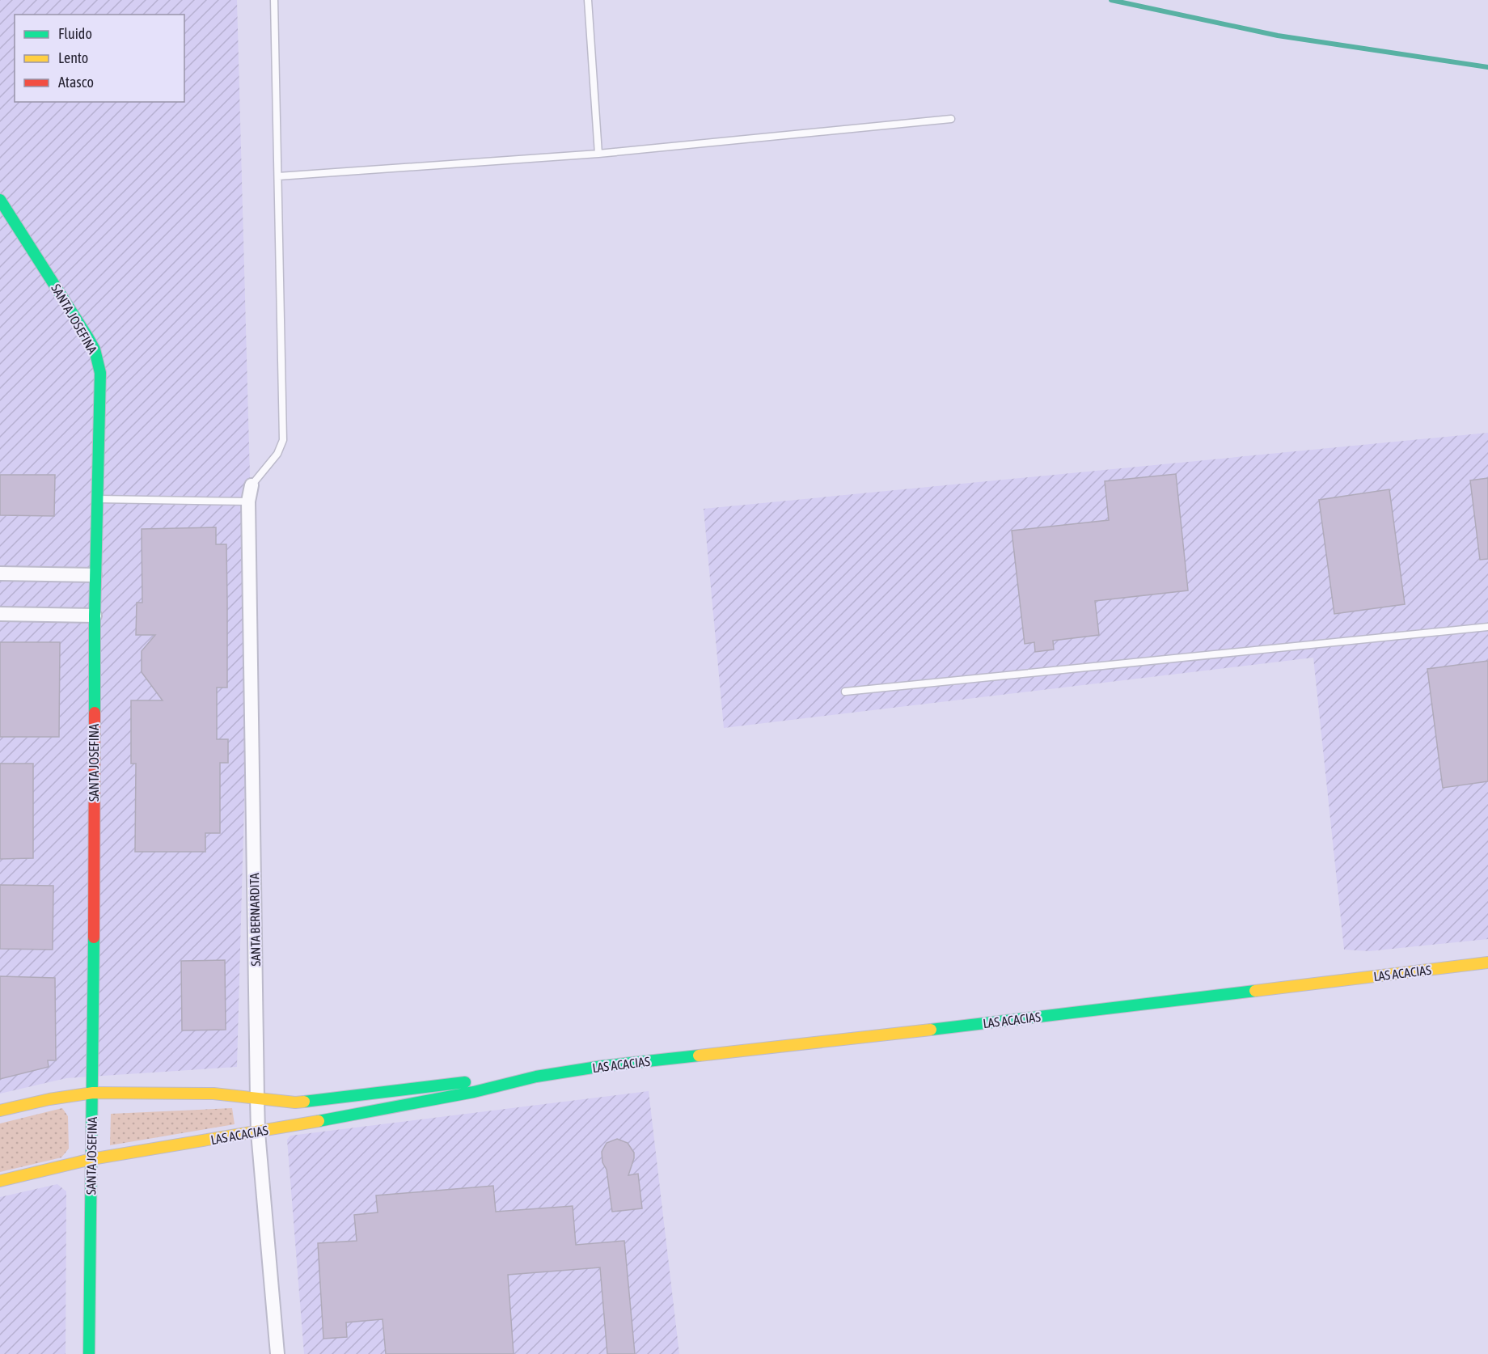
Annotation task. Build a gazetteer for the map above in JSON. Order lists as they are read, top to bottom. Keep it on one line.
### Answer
{"streets":{"main road":["SANTA JOSEFINA","LAS ACACIAS"],"street":["SANTA BERNARDITA"]},"crossings":[["SANTA JOSEFINA","LAS ACACIAS"],["SANTA BERNARDITA","LAS ACACIAS"]],"legend":["Fluido","Lento","Atasco"]}
